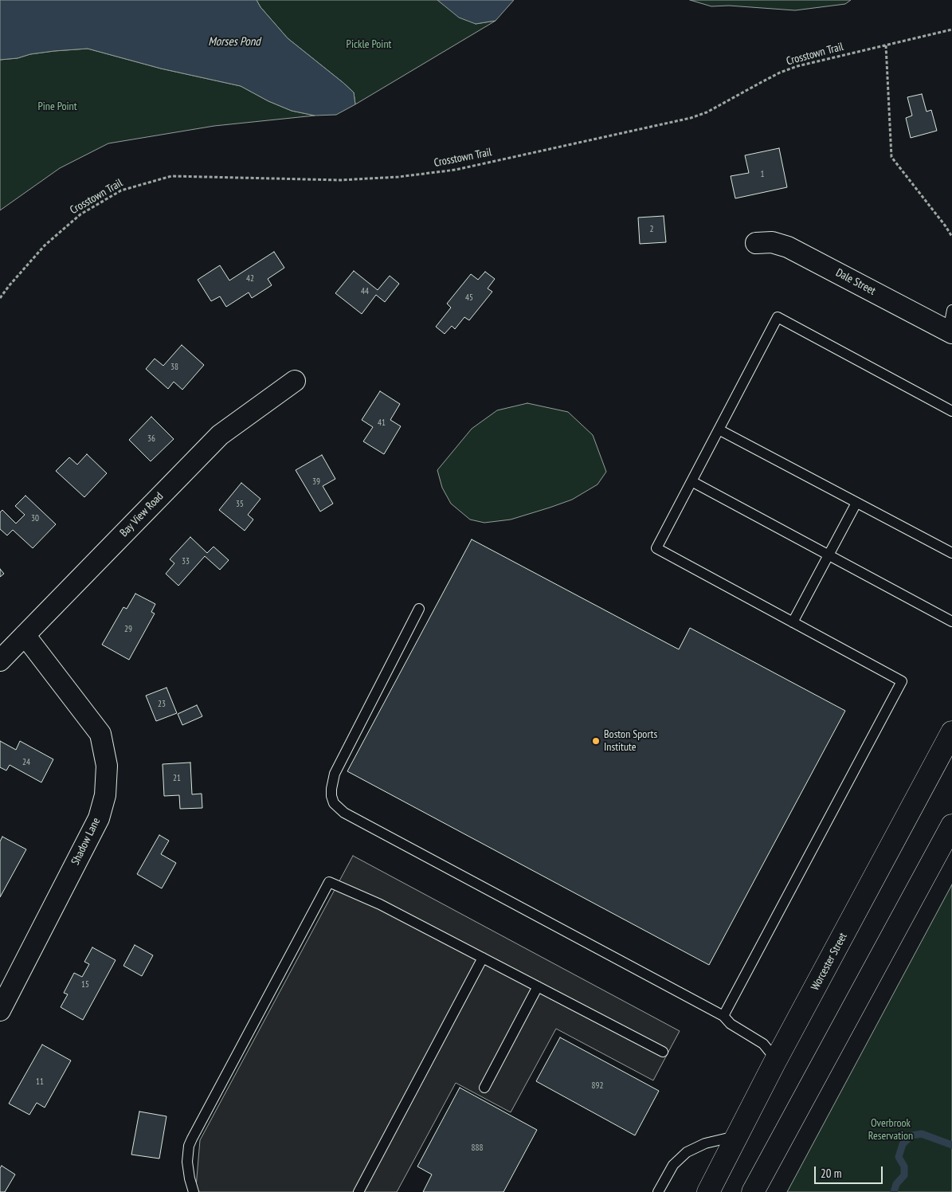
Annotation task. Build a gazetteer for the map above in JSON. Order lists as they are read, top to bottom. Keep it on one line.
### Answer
{"streets":{"highway":["Worcester Street"],"street":["Dale Street","Bay View Road","Shadow Lane"],"path":["Crosstown Trail"]},"crossings":[["Bay View Road","Shadow Lane"]],"water":["Morses Pond"],"parks":["Pickle Point","Pine Point","Overbrook Reservation"],"places":["Boston Sports Institute"],"house_numbers":["1","2","42","44","45","38","41","36","39","35","30","33","29","23","24","21","15","11","892","888"],"scale_bar":"20 m"}
